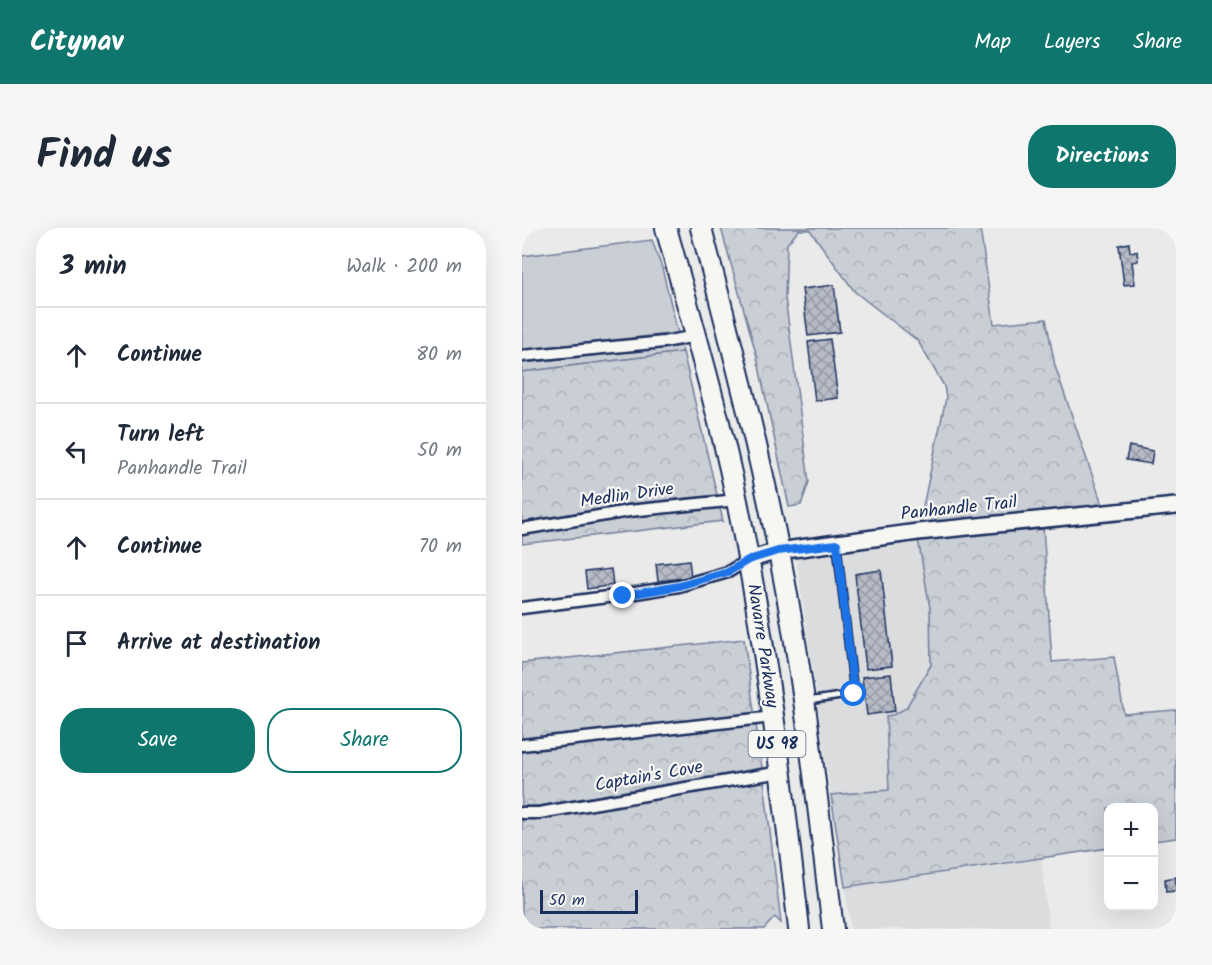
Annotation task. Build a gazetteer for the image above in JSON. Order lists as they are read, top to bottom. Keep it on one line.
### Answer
{"streets":{"highway":["Navarre Parkway","US 98"],"street":["Medlin Drive","Panhandle Trail","Captain's Cove"]},"crossings":[["Medlin Drive","Navarre Parkway"],["Panhandle Trail","Navarre Parkway"],["Navarre Parkway","Captain's Cove"]],"scale_bar":"50 m","page":{"header":"Citynav","nav":["Map","Layers","Share"],"title":"Find us","buttons":["Directions",["Save","Share"]],"heading":["3 min","Walk · 200 m"],"list":[["Continue","80 m"],["Turn left","Panhandle Trail","50 m"],["Continue","70 m"],"Arrive at destination"],"map_buttons":["+","−"],"scale":"50 m"}}
